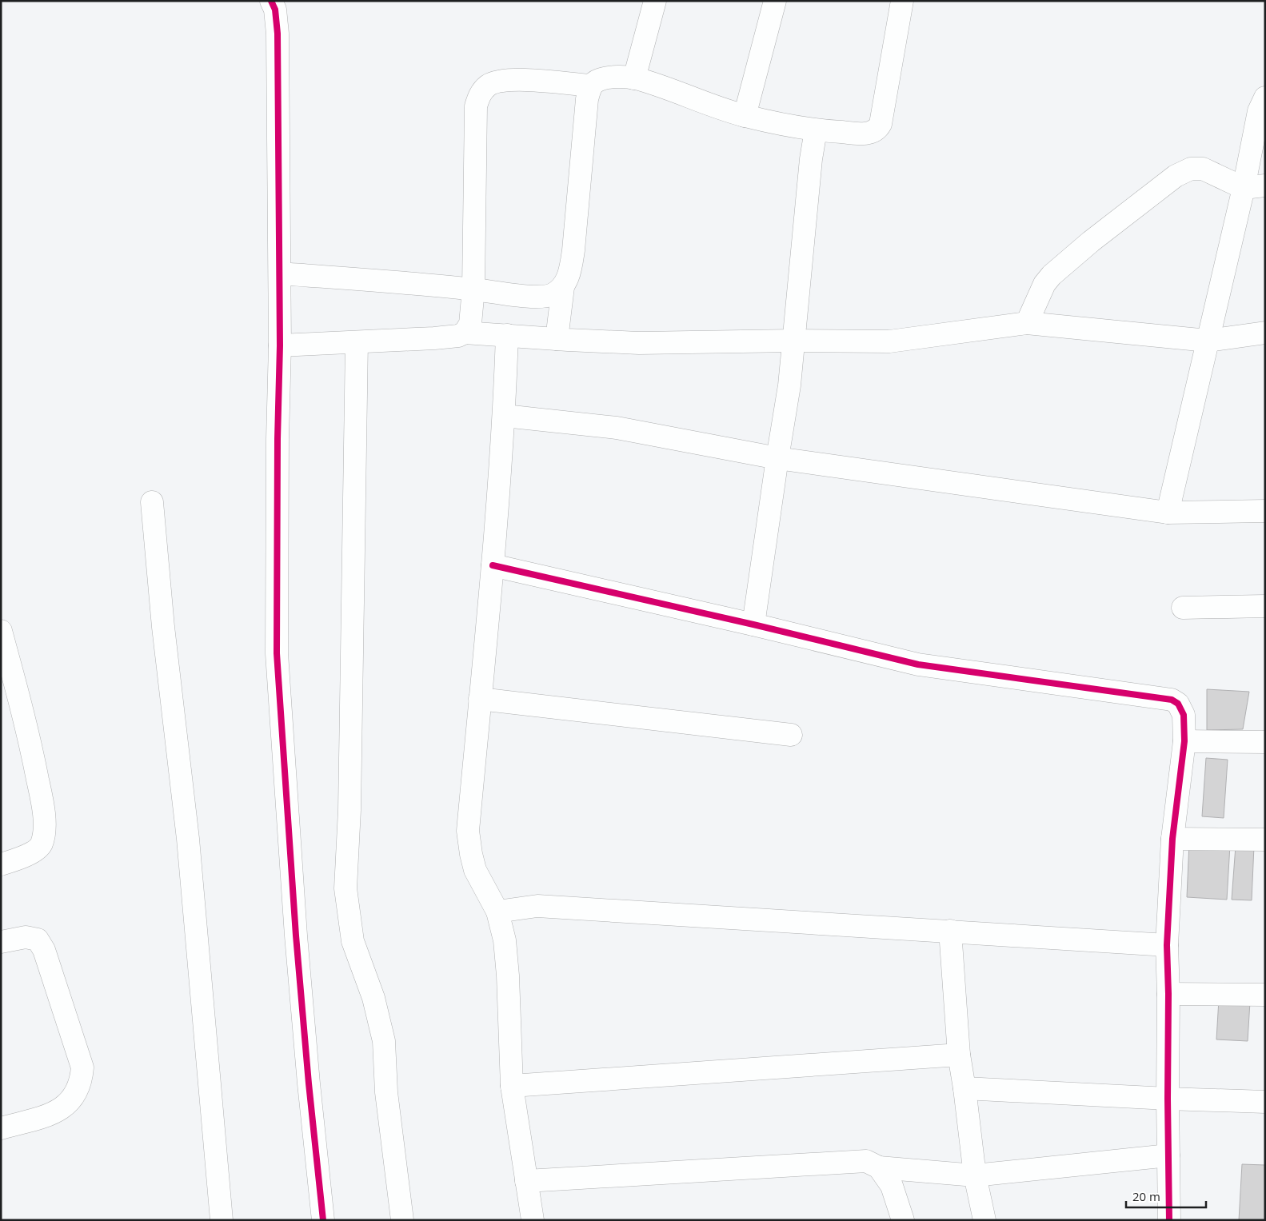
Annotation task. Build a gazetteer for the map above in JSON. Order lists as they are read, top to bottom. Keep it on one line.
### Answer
{"scale_bar":"20 m"}
